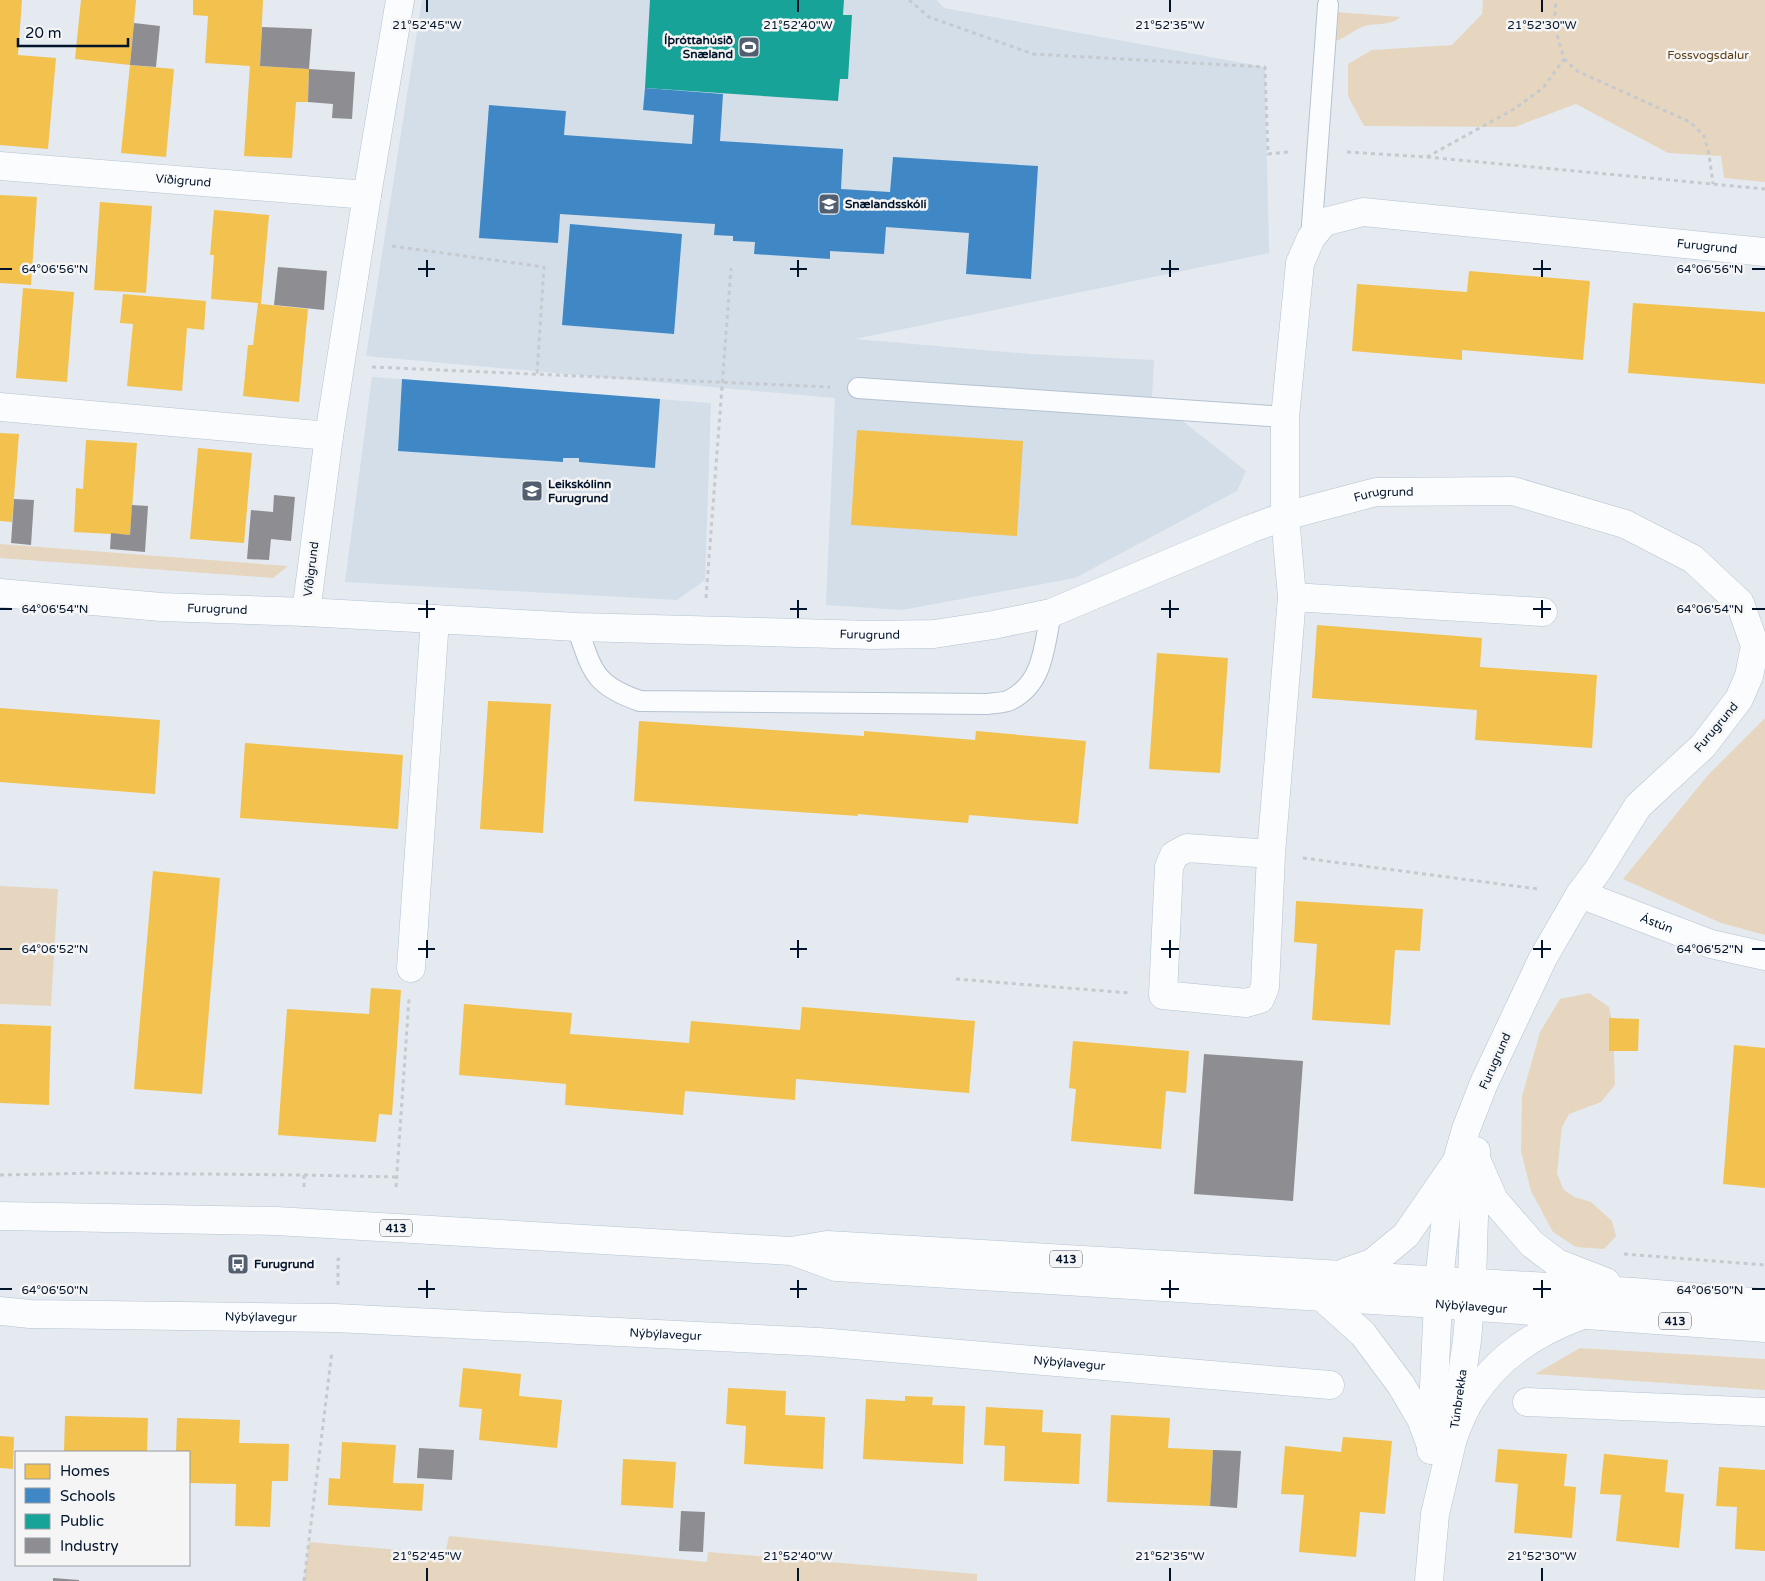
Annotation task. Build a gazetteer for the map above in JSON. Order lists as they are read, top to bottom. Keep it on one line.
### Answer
{"streets":{"street":["Víðigrund","Furugrund","Ástún","413","Nýbýlavegur","Túnbrekka"]},"crossings":[["Víðigrund","Furugrund"],["Furugrund","Ástún"],["Furugrund","Nýbýlavegur"],["Furugrund","Túnbrekka"],["Nýbýlavegur","Túnbrekka"]],"parks":["Fossvogsdalur"],"places":{"sports":["Íþróttahúsið Snæland"],"school or university":["Snælandsskóli","Leikskólinn Furugrund"],"bus stop":["Furugrund"]},"legend":["Homes","Schools","Public","Industry"],"scale_bar":"20 m","coordinates":["21°52'45\"W","21°52'40\"W","21°52'35\"W","21°52'30\"W","64°06'56\"N","64°06'54\"N","64°06'52\"N","64°06'50\"N"]}
